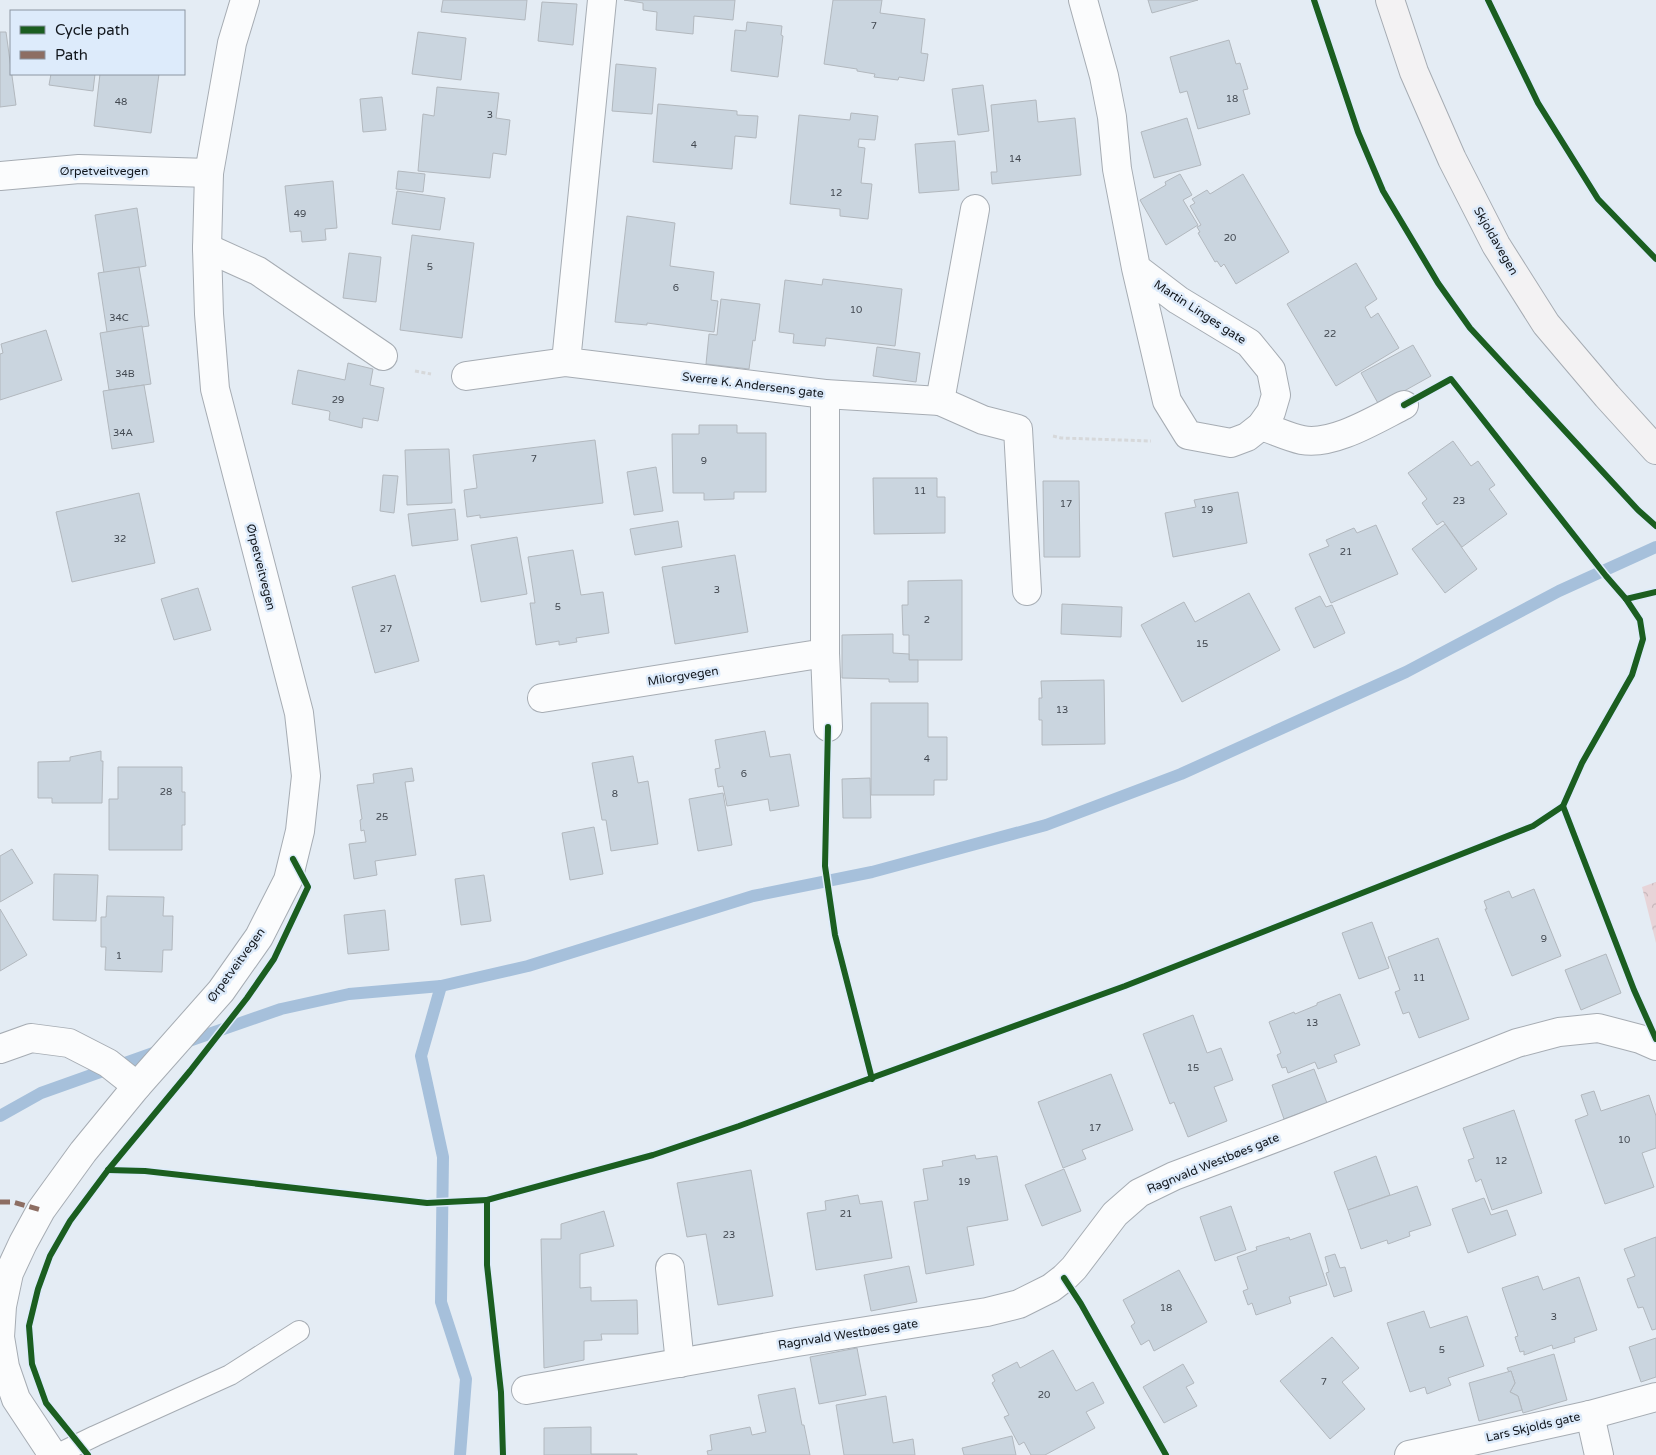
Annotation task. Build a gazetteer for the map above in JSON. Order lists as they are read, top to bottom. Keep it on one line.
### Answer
{"streets":{"main road":["Skjoldavegen"],"street":["Ørpetveitvegen","Martin Linges gate","Sverre K. Andersens gate","Milorgvegen","Ragnvald Westbøes gate","Lars Skjolds gate"]},"house_numbers":["7","18","48","3","4","14","12","49","20","5","6","10","34C","22","34B","29","34A","7","9","11","23","17","19","32","21","3","5","2","27","15","13","4","6","28","8","25","9","1","11","13","15","17","10","12","19","21","23","18","3","5","7","20"],"legend":["Cycle path","Path"]}
